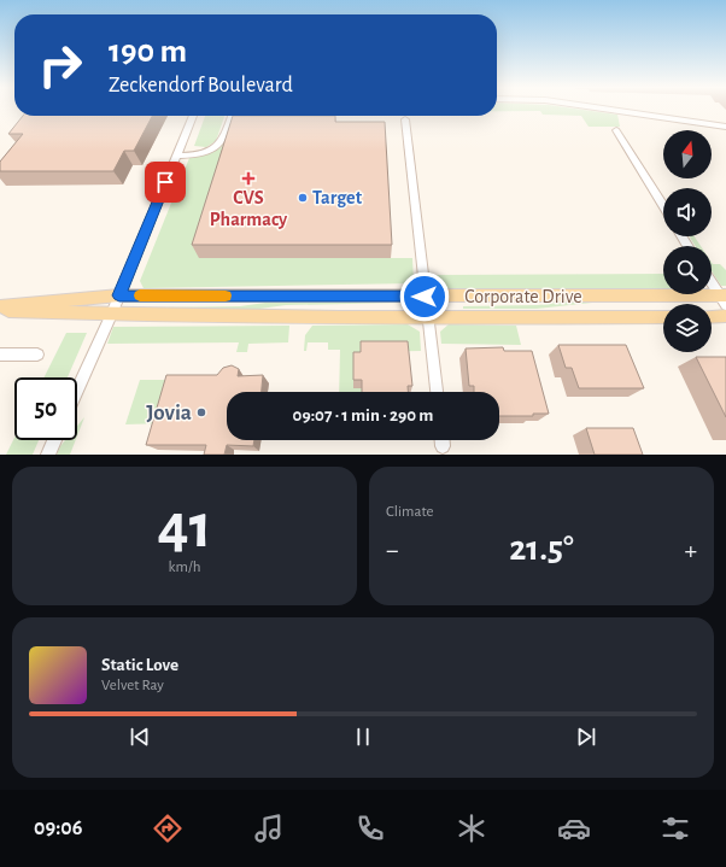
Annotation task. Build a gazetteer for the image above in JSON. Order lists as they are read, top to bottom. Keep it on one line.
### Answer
{"streets":{"main road":["Corporate Drive"]},"places":{"health":["CVS Pharmacy"],"other":["Target","Jovia"]},"north":"top","page":{"turn":["190 m","Zeckendorf Boulevard"],"limit":"50","trip":"09:07 · 1 min · 290 m","tile":[["41","km/h"],"Climate"],"heat":["−","21.5°","+"],"song":["Static Love","Velvet Ray"],"tabs":"09:06"}}
